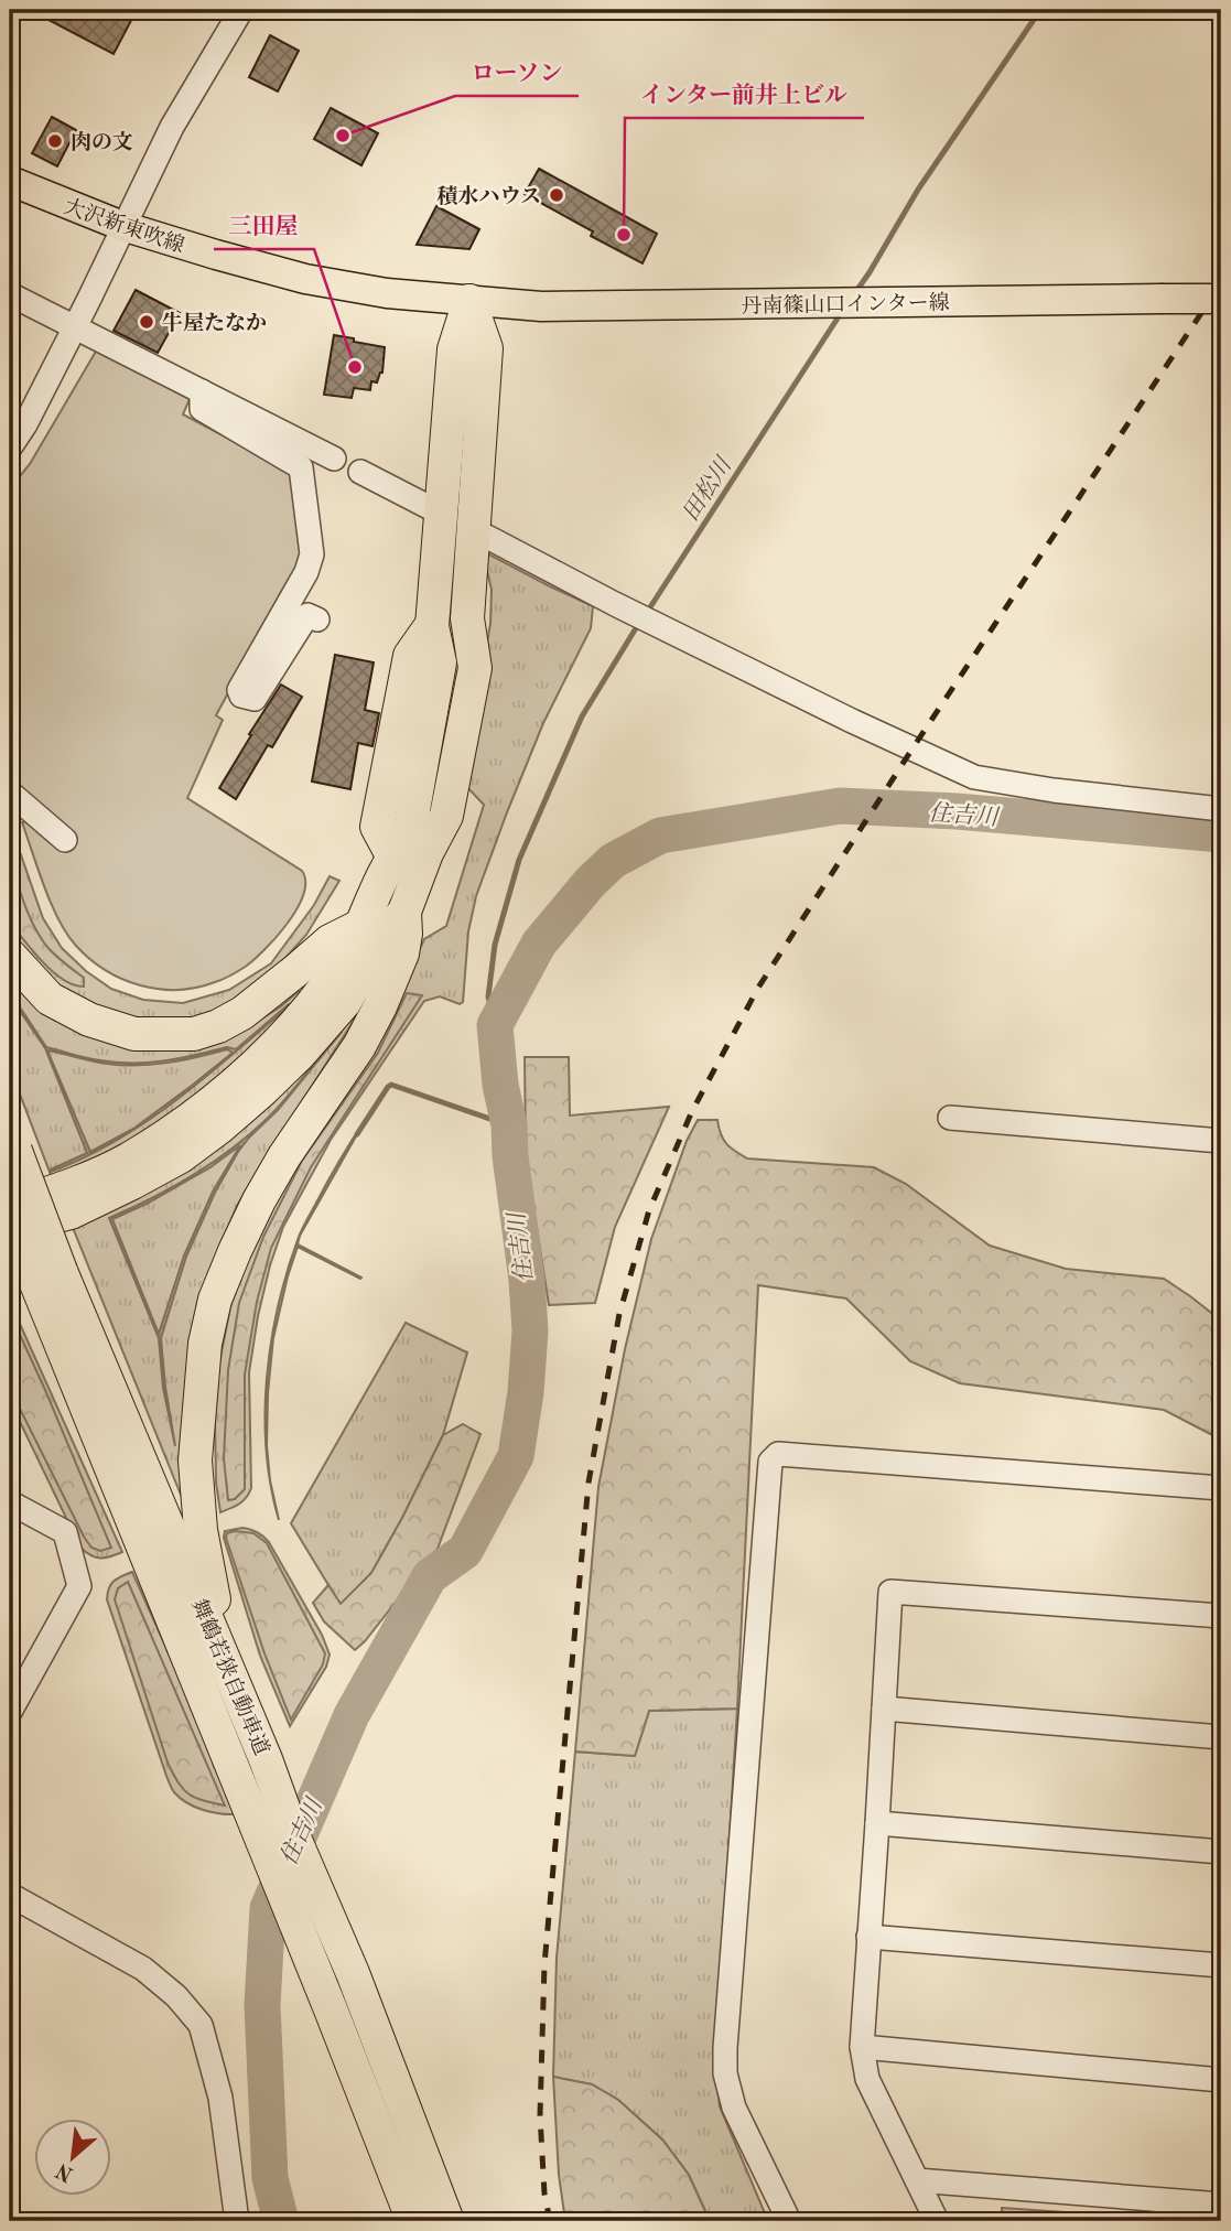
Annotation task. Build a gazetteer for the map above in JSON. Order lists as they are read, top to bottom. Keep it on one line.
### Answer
{"streets":{"highway":["舞鶴若狭自動車道"],"main road":["大沢新東吹線","丹南篠山口インター線"]},"crossings":[["大沢新東吹線","丹南篠山口インター線"]],"water":["田松川","住吉川"],"places":["ローソン","肉の文","積水ハウス","インター前井上ビル","牛屋たなか","三田屋"],"north":"bottom left"}
